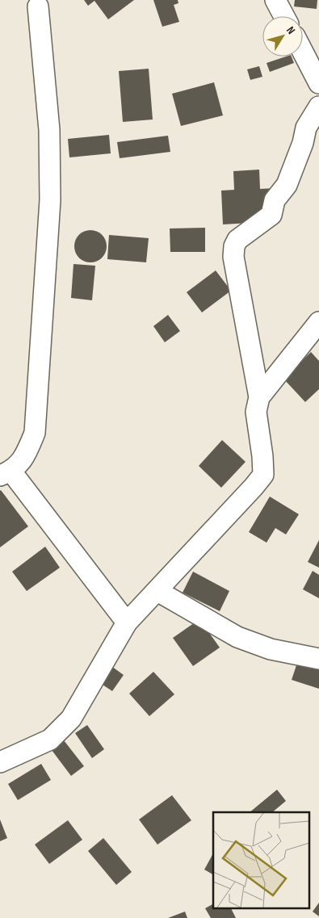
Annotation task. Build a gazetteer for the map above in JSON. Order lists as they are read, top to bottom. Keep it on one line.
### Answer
{"north":"top right"}
